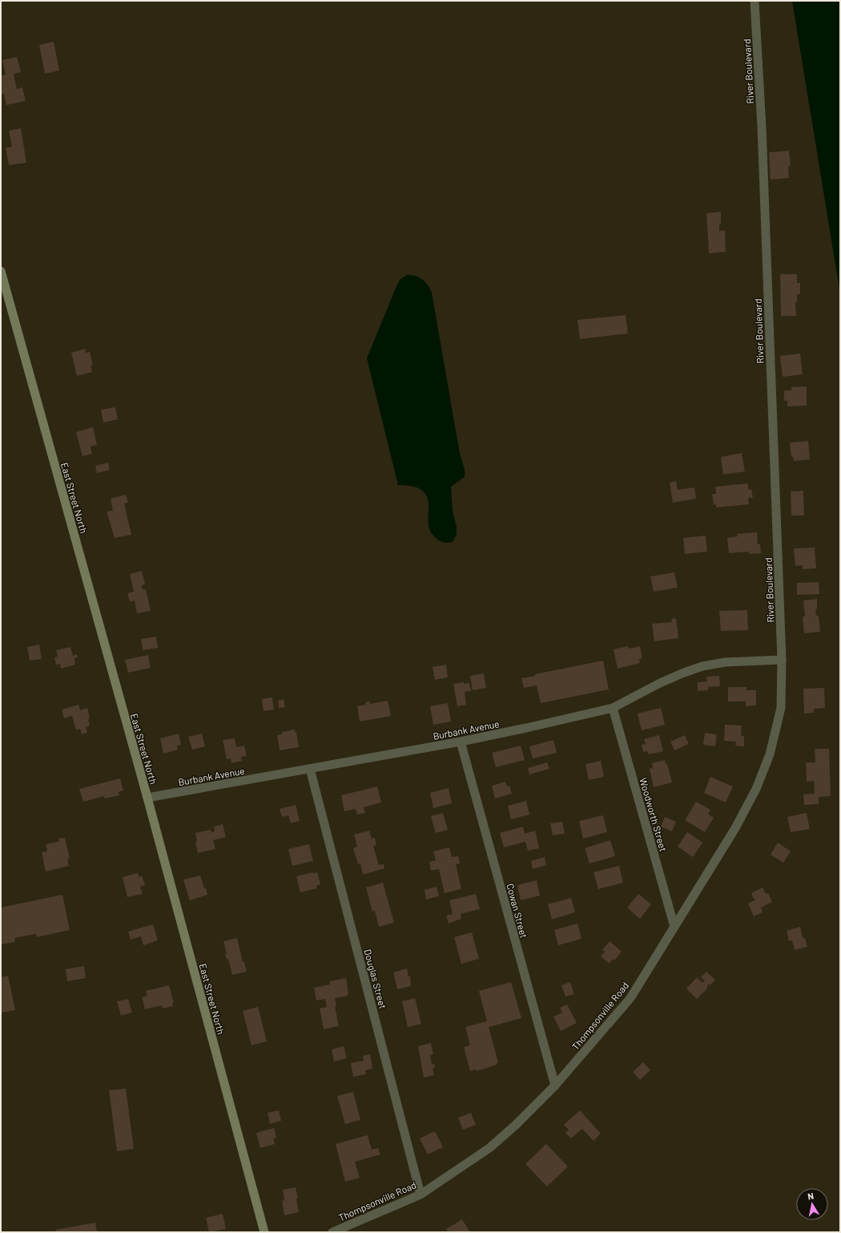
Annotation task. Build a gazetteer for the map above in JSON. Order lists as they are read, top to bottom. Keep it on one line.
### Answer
{"streets":{"main road":["East Street North"],"street":["River Boulevard","Burbank Avenue","Woodworth Street","Cowan Street","Douglas Street","Thompsonville Road"]},"crossings":[["River Boulevard","Burbank Avenue"],["River Boulevard","Thompsonville Road"],["East Street North","Burbank Avenue"],["Burbank Avenue","Woodworth Street"],["Burbank Avenue","Cowan Street"],["Burbank Avenue","Douglas Street"],["Burbank Avenue","Thompsonville Road"],["Woodworth Street","Thompsonville Road"],["Cowan Street","Thompsonville Road"],["Douglas Street","Thompsonville Road"]],"north":"top"}
